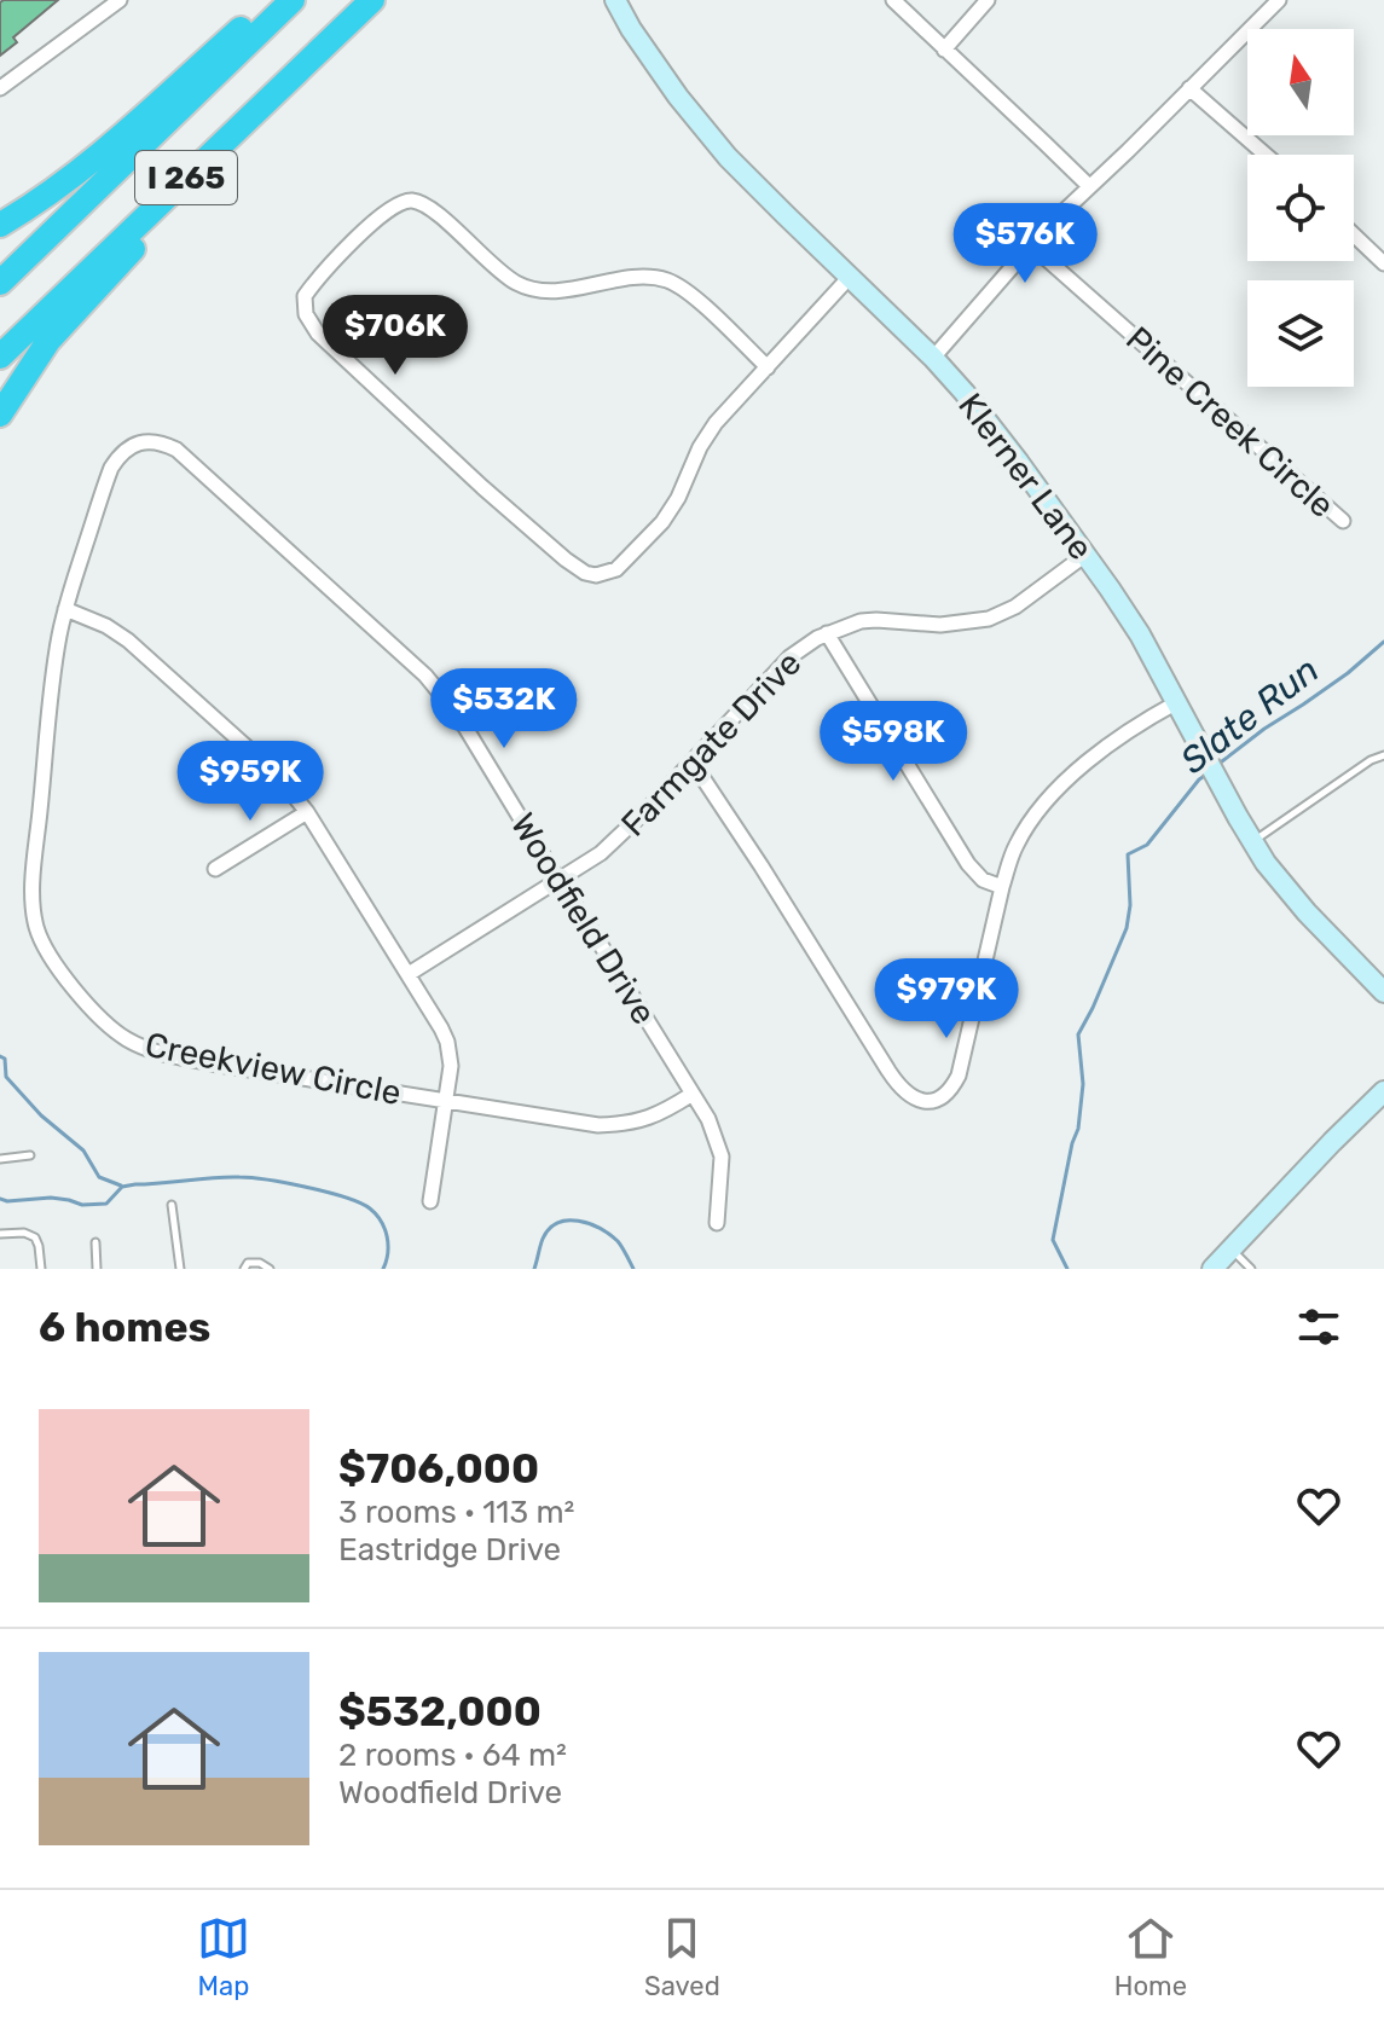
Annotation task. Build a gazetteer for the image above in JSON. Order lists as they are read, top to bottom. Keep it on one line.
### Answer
{"streets":{"highway":["I 265"],"street":["Pine Creek Circle","Klerner Lane","Farmgate Drive","Woodfield Drive","Creekview Circle"]},"crossings":[["Klerner Lane","Farmgate Drive"],["Farmgate Drive","Woodfield Drive"],["Woodfield Drive","Creekview Circle"]],"water":["Slate Run"],"north":"top","page":{"price":["$576K","$706K","$532K","$598K","$959K","$979K"],"heading":"6 homes","list":[{"name":"$706,000","note":"3 rooms · 113 m² · Eastridge Drive"},{"name":"$532,000","note":"2 rooms · 64 m² · Woodfield Drive"}],"tabs":["Map","Saved","Home"]}}
